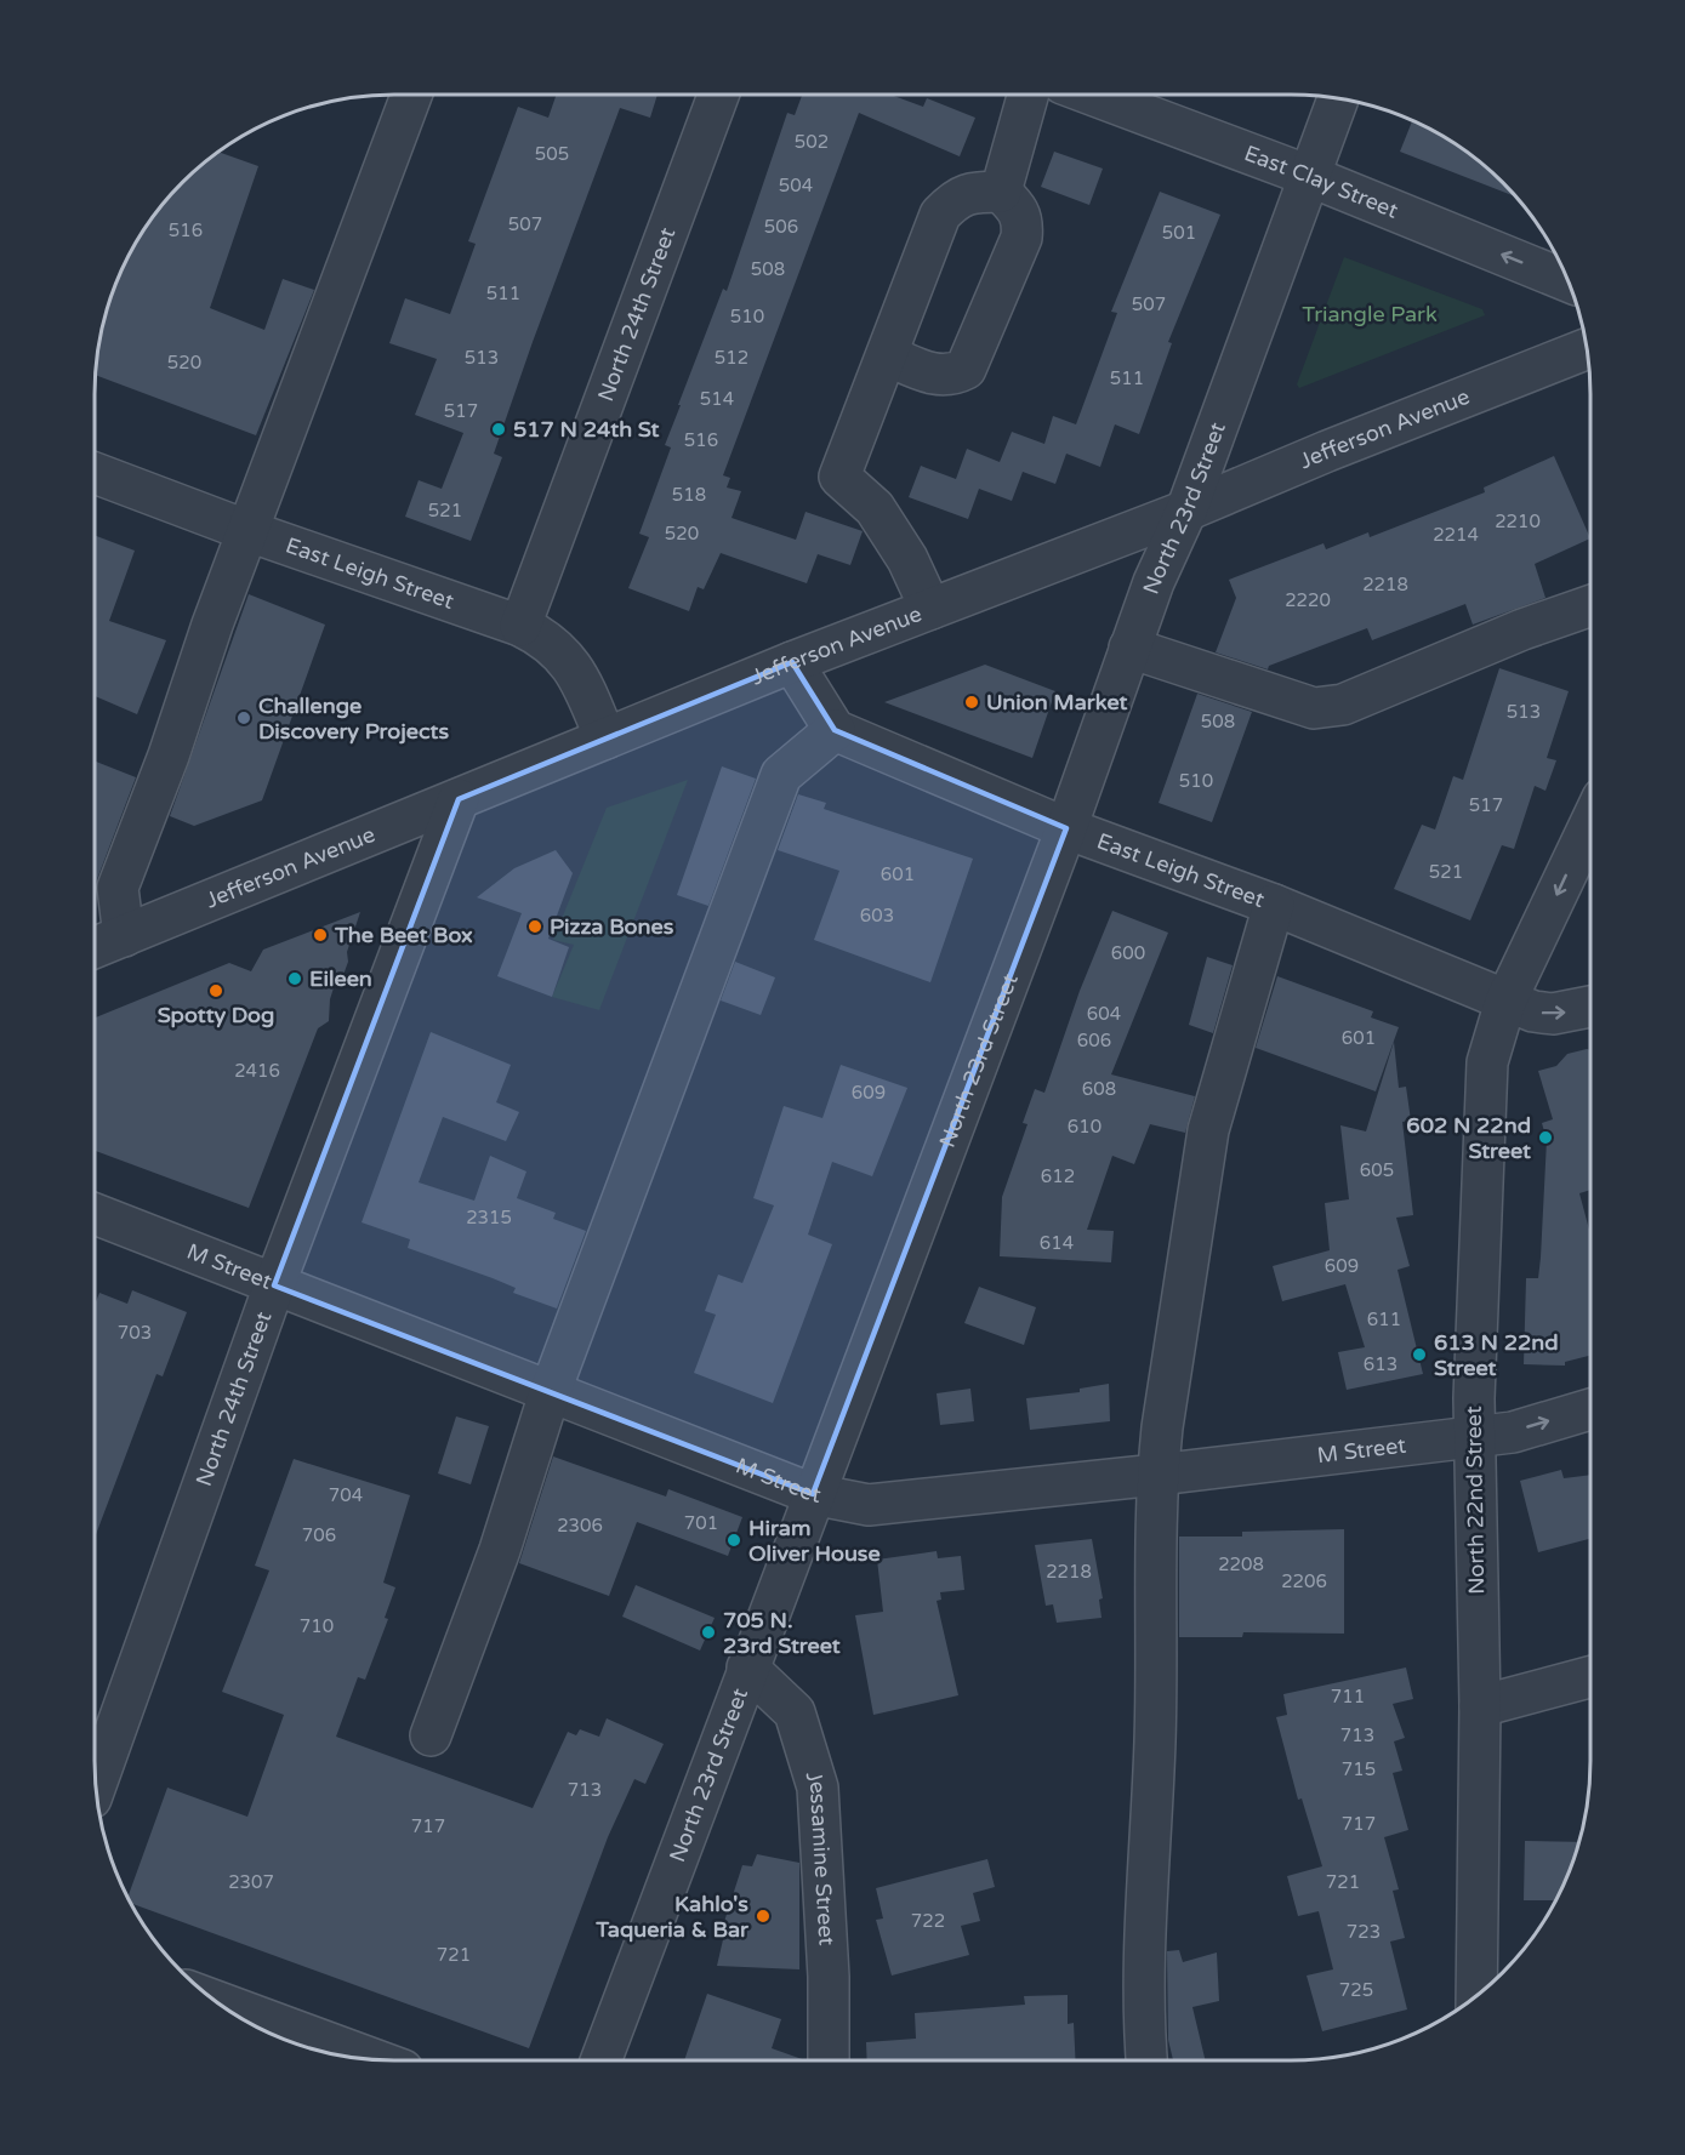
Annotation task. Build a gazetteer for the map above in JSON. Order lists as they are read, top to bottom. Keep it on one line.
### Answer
{"streets":{"street":["East Clay Street","North 24th Street","Jefferson Avenue","North 23rd Street","East Leigh Street","M Street","North 22nd Street","Jessamine Street"]},"crossings":[["East Clay Street","North 23rd Street"],["North 24th Street","Jefferson Avenue"],["North 24th Street","East Leigh Street"],["North 24th Street","M Street"],["Jefferson Avenue","North 23rd Street"],["Jefferson Avenue","East Leigh Street"],["North 23rd Street","East Leigh Street"],["North 23rd Street","M Street"],["North 23rd Street","Jessamine Street"],["East Leigh Street","North 22nd Street"],["M Street","North 22nd Street"]],"one_way":["East Clay Street"],"parks":["Triangle Park"],"places":["517 N 24th St","Union Market","Challenge Discovery Projects","Pizza Bones","The Beet Box","Eileen","Spotty Dog","602 N 22nd Street","613 N 22nd Street","Hiram Oliver House","705 N. 23rd Street","Kahlo's Taqueria & Bar"],"house_numbers":["502","505","504","507","506","516","501","508","511","507","510","513","512","520","511","514","517","516","518","521","2210","520","2214","2218","2220","513","508","510","517","521","601","603","600","604","601","606","2416","608","609","610","605","612","2315","614","609","611","703","613","704","701","2306","706","2208","2218","2206","710","711","713","715","713","717","717","2307","721","722","723","721","725"]}
